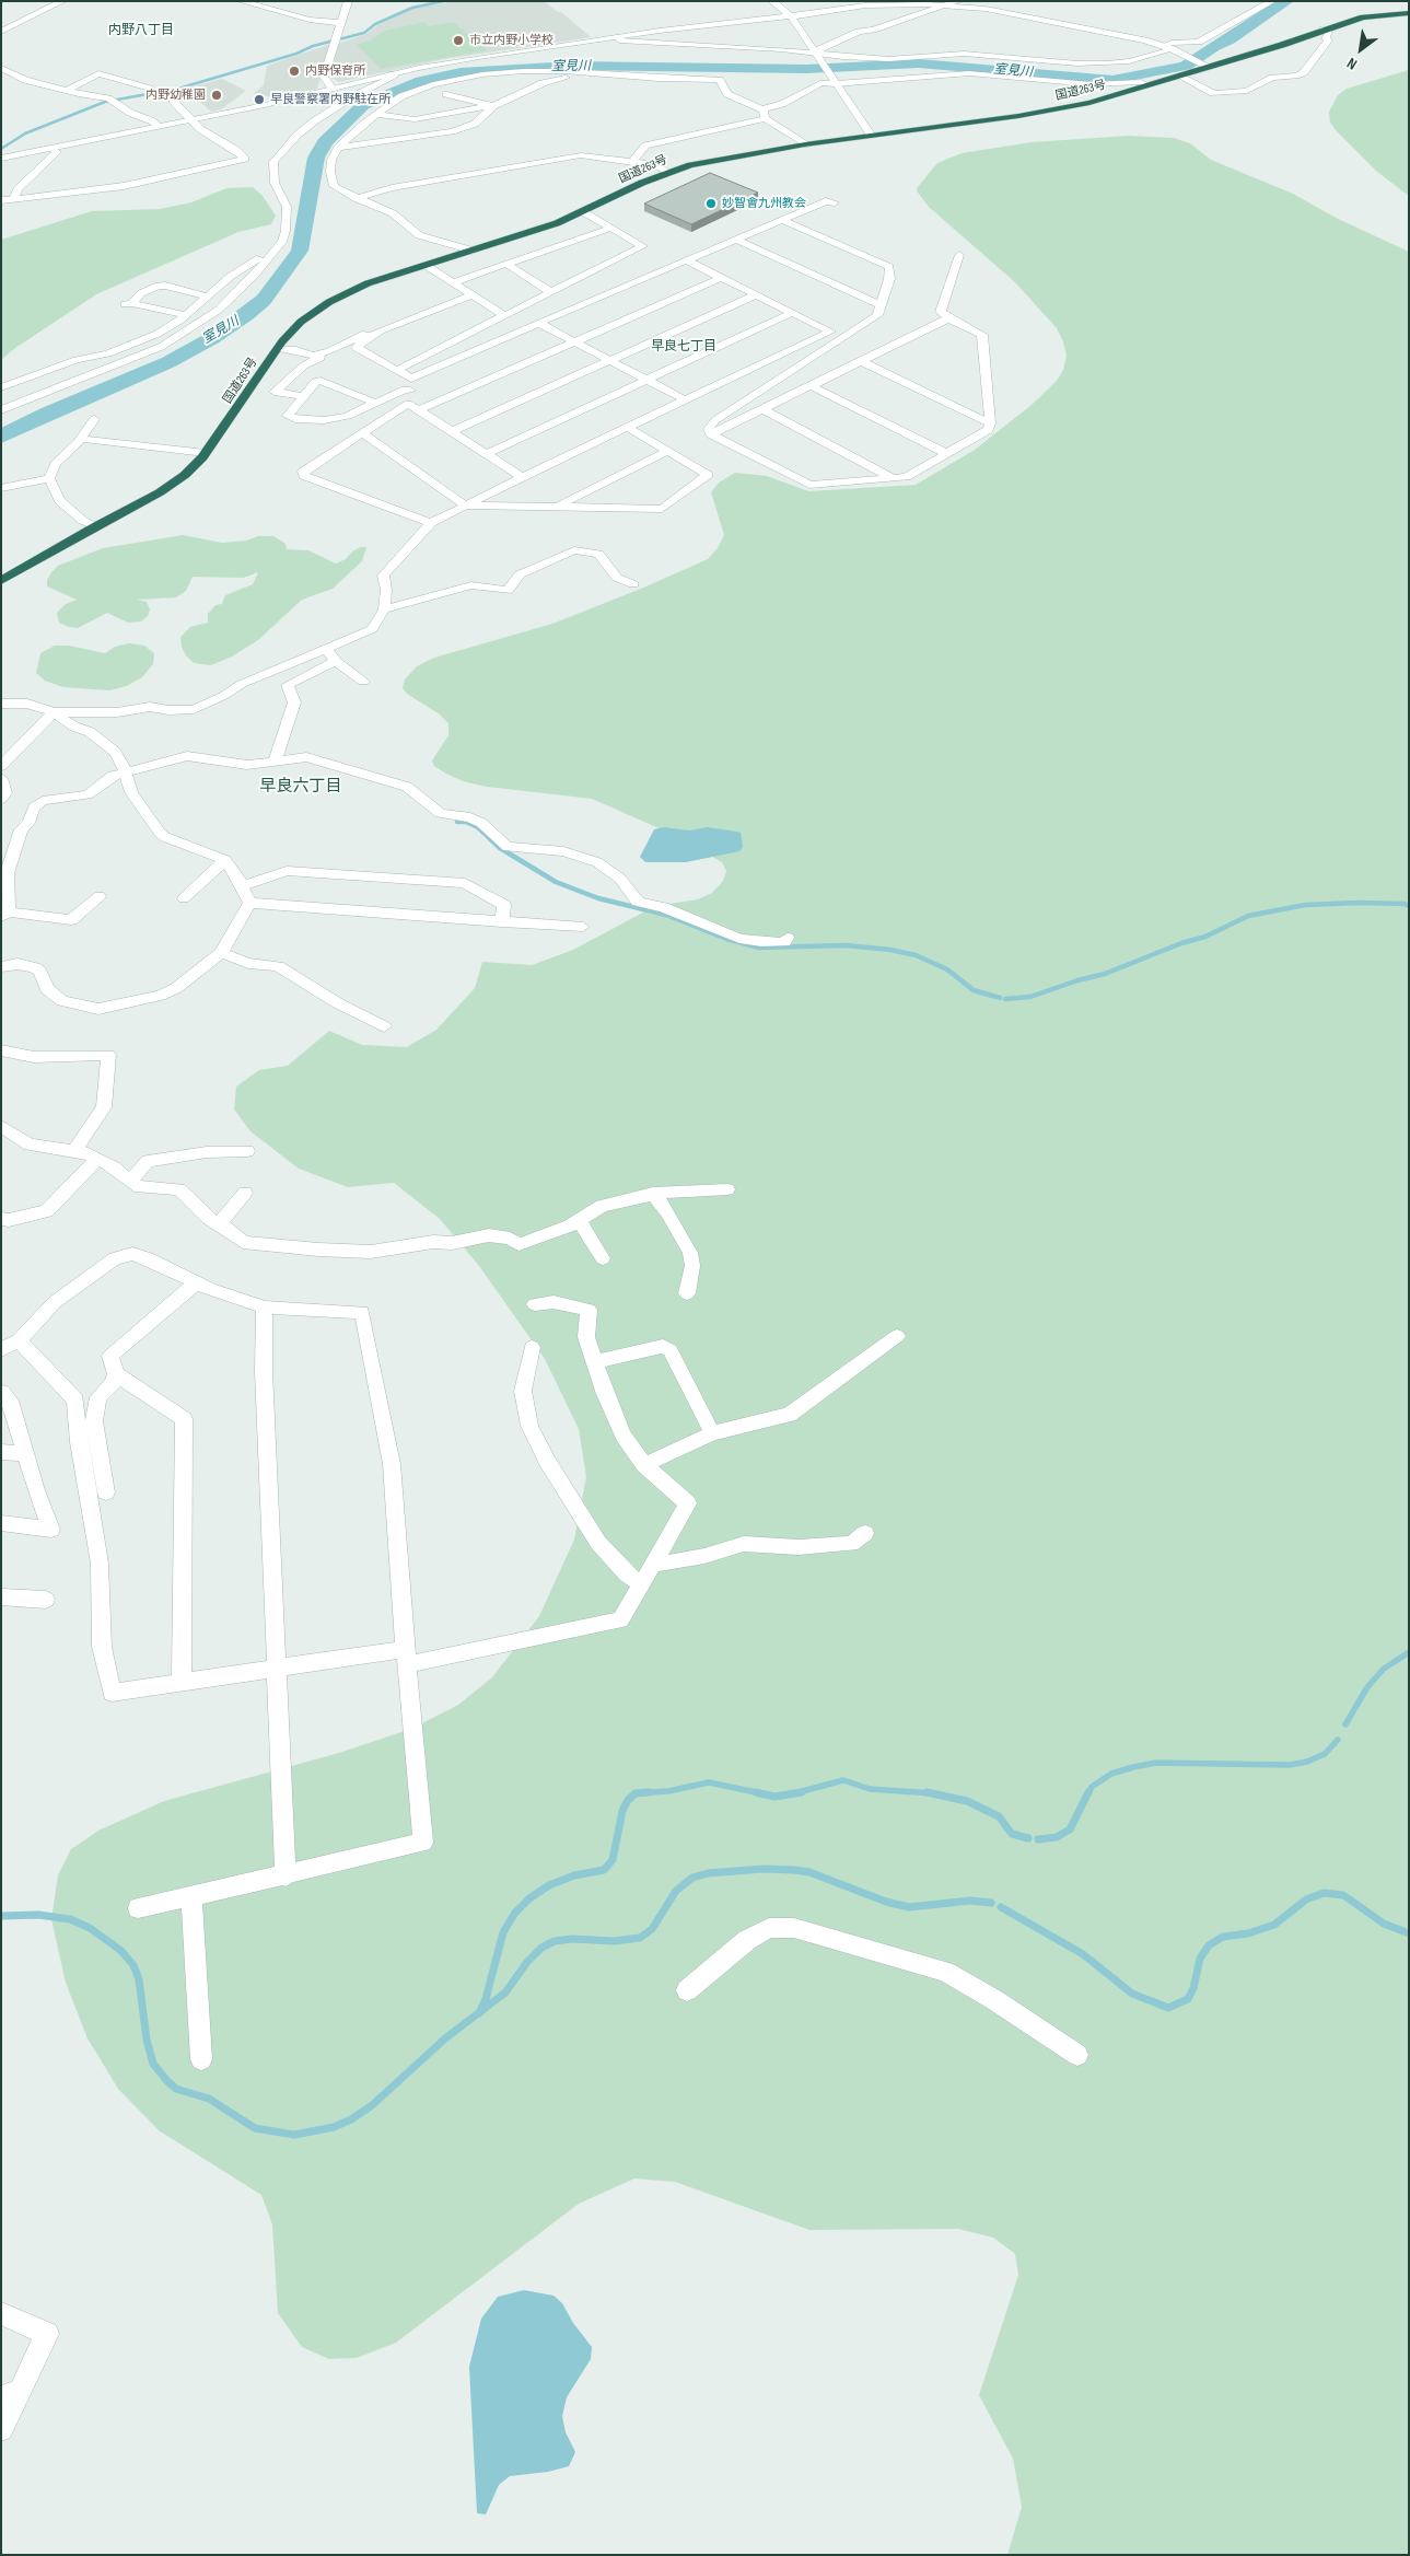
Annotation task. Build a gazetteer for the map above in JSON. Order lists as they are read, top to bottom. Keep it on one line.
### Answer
{"streets":{"highway":["国道263号"]},"districts":["内野八丁目","早良七丁目","早良六丁目"],"water":["室見川"],"places":["市立内野小学校","内野保育所","内野幼稚園","早良警察署内野駐在所","妙智會九州教会"],"north":"bottom left"}
